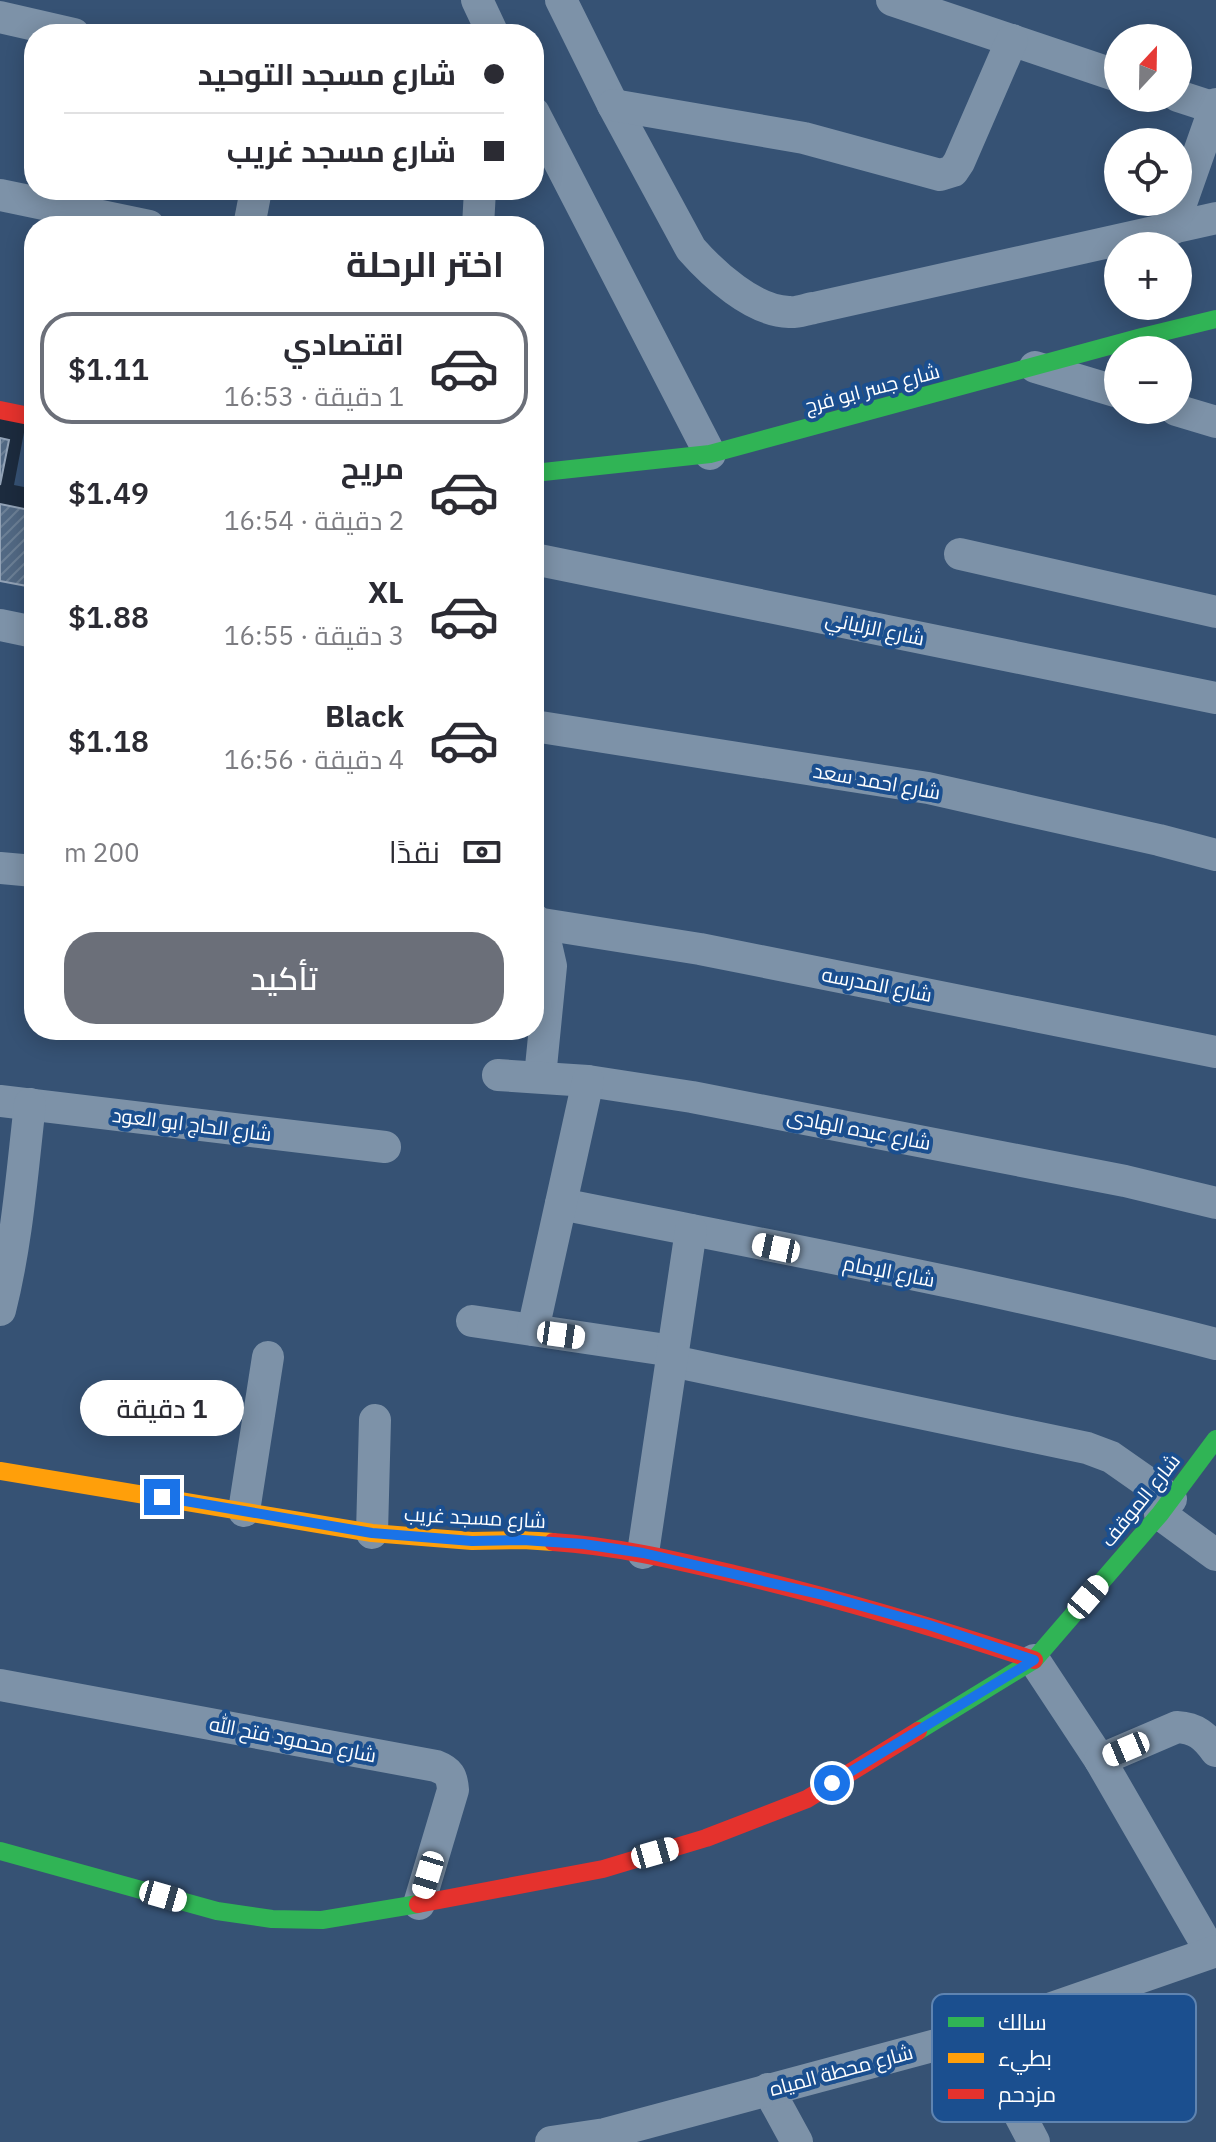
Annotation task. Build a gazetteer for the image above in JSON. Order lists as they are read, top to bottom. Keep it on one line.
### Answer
{"streets":{"street":["شارع جسر ابو فرج","شارع الزلباني","شارع احمد سعد","شارع المدرسه","شارع الحاج ابو العود","شارع عبده الهادى","شارع الإمام","شارع الموقف","شارع مسجد غريب","شارع محمود فتح الله","شارع محطة المياه"]},"crossings":[["شارع الموقف","شارع مسجد غريب"],["شارع الموقف","شارع محمود فتح الله"]],"legend":["سالك","بطيء","مزدحم"],"north":"top","page":{"map_buttons":["+","−"],"banner":["شارع مسجد التوحيد","شارع مسجد غريب"],"heading":"اختر الرحلة","list":[{"name":"اقتصادي","note":"1 دقيقة · 16:53","value":"$1.11"},{"name":"مريح","note":"2 دقيقة · 16:54","value":"$1.49"},{"name":"XL","note":"3 دقيقة · 16:55","value":"$1.88"},{"name":"Black","note":"4 دقيقة · 16:56","value":"$1.18"}],"pay":["نقدًا","200 m"],"buttons":"تأكيد","bubble":"1 دقيقة"}}
